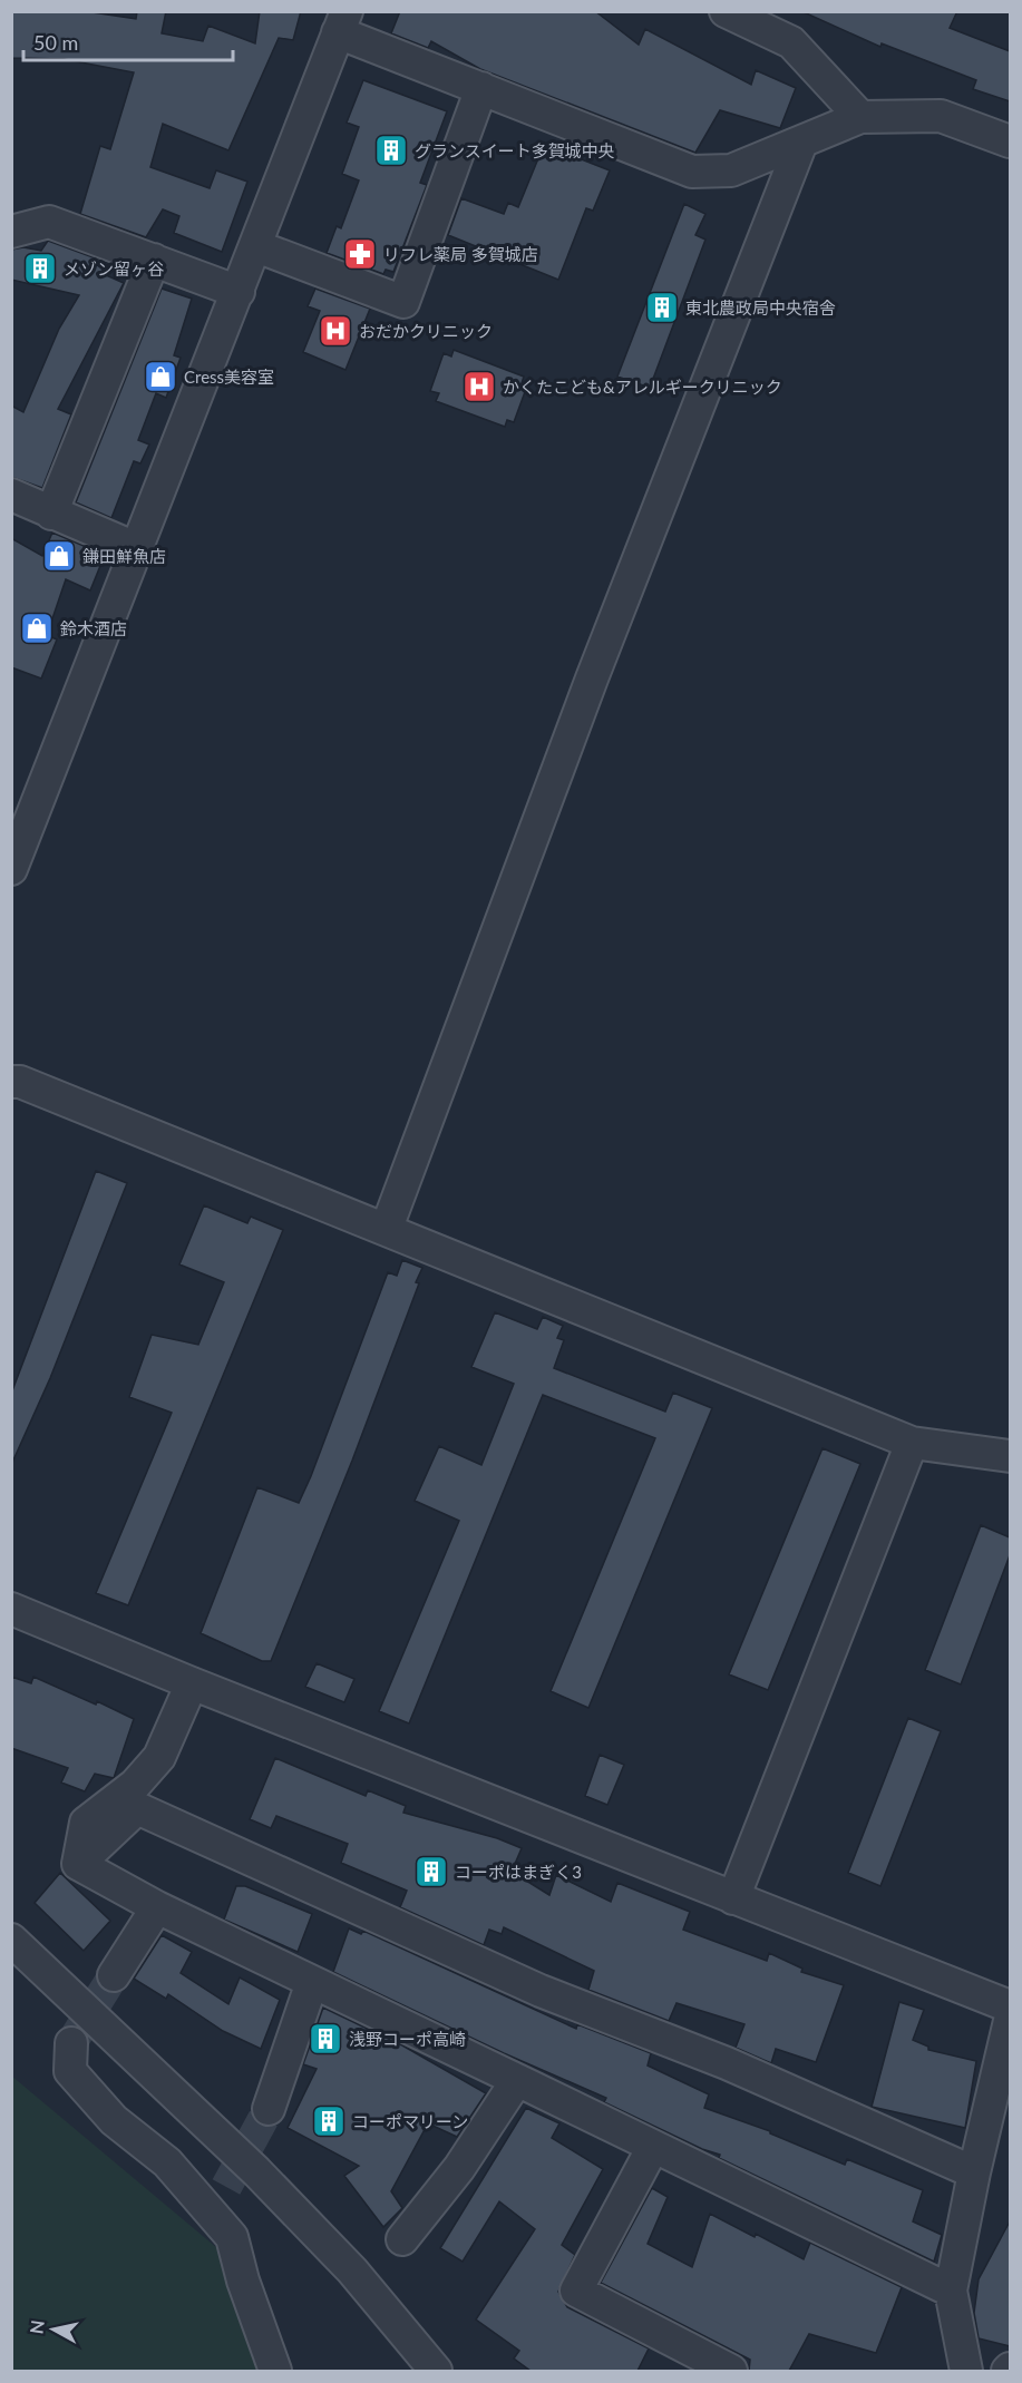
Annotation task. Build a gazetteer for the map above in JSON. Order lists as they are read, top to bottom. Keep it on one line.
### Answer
{"places":{"building":["グランスイート多賀城中央","メゾン留ヶ谷","東北農政局中央宿舎","コーポはまぎく3","浅野コーポ高崎","コーポマリーン"],"pharmacy":["リフレ薬局 多賀城店"],"hospital":["おだかクリニック","かくたこども&アレルギークリニック"],"shop":["Cress美容室","鎌田鮮魚店","鈴木酒店"]},"scale_bar":"50 m","north":"left"}
